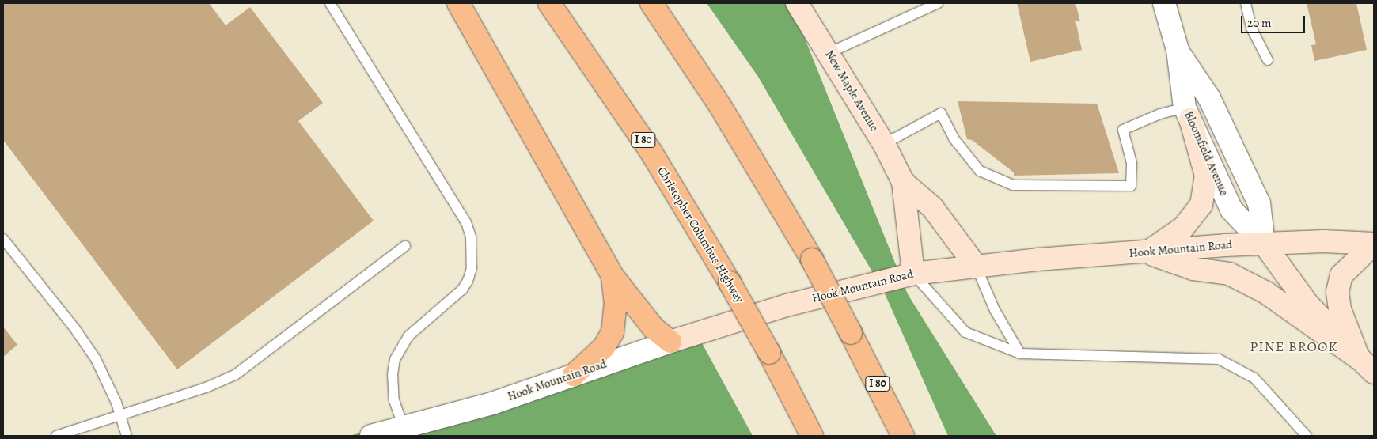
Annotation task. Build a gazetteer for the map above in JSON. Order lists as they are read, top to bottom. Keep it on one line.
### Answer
{"streets":{"highway":["I 80","Christopher Columbus Highway"],"main road":["New Maple Avenue","Bloomfield Avenue","Hook Mountain Road"]},"crossings":[["New Maple Avenue","Hook Mountain Road"],["Bloomfield Avenue","Hook Mountain Road"]],"districts":["PINE BROOK"],"scale_bar":"20 m"}
